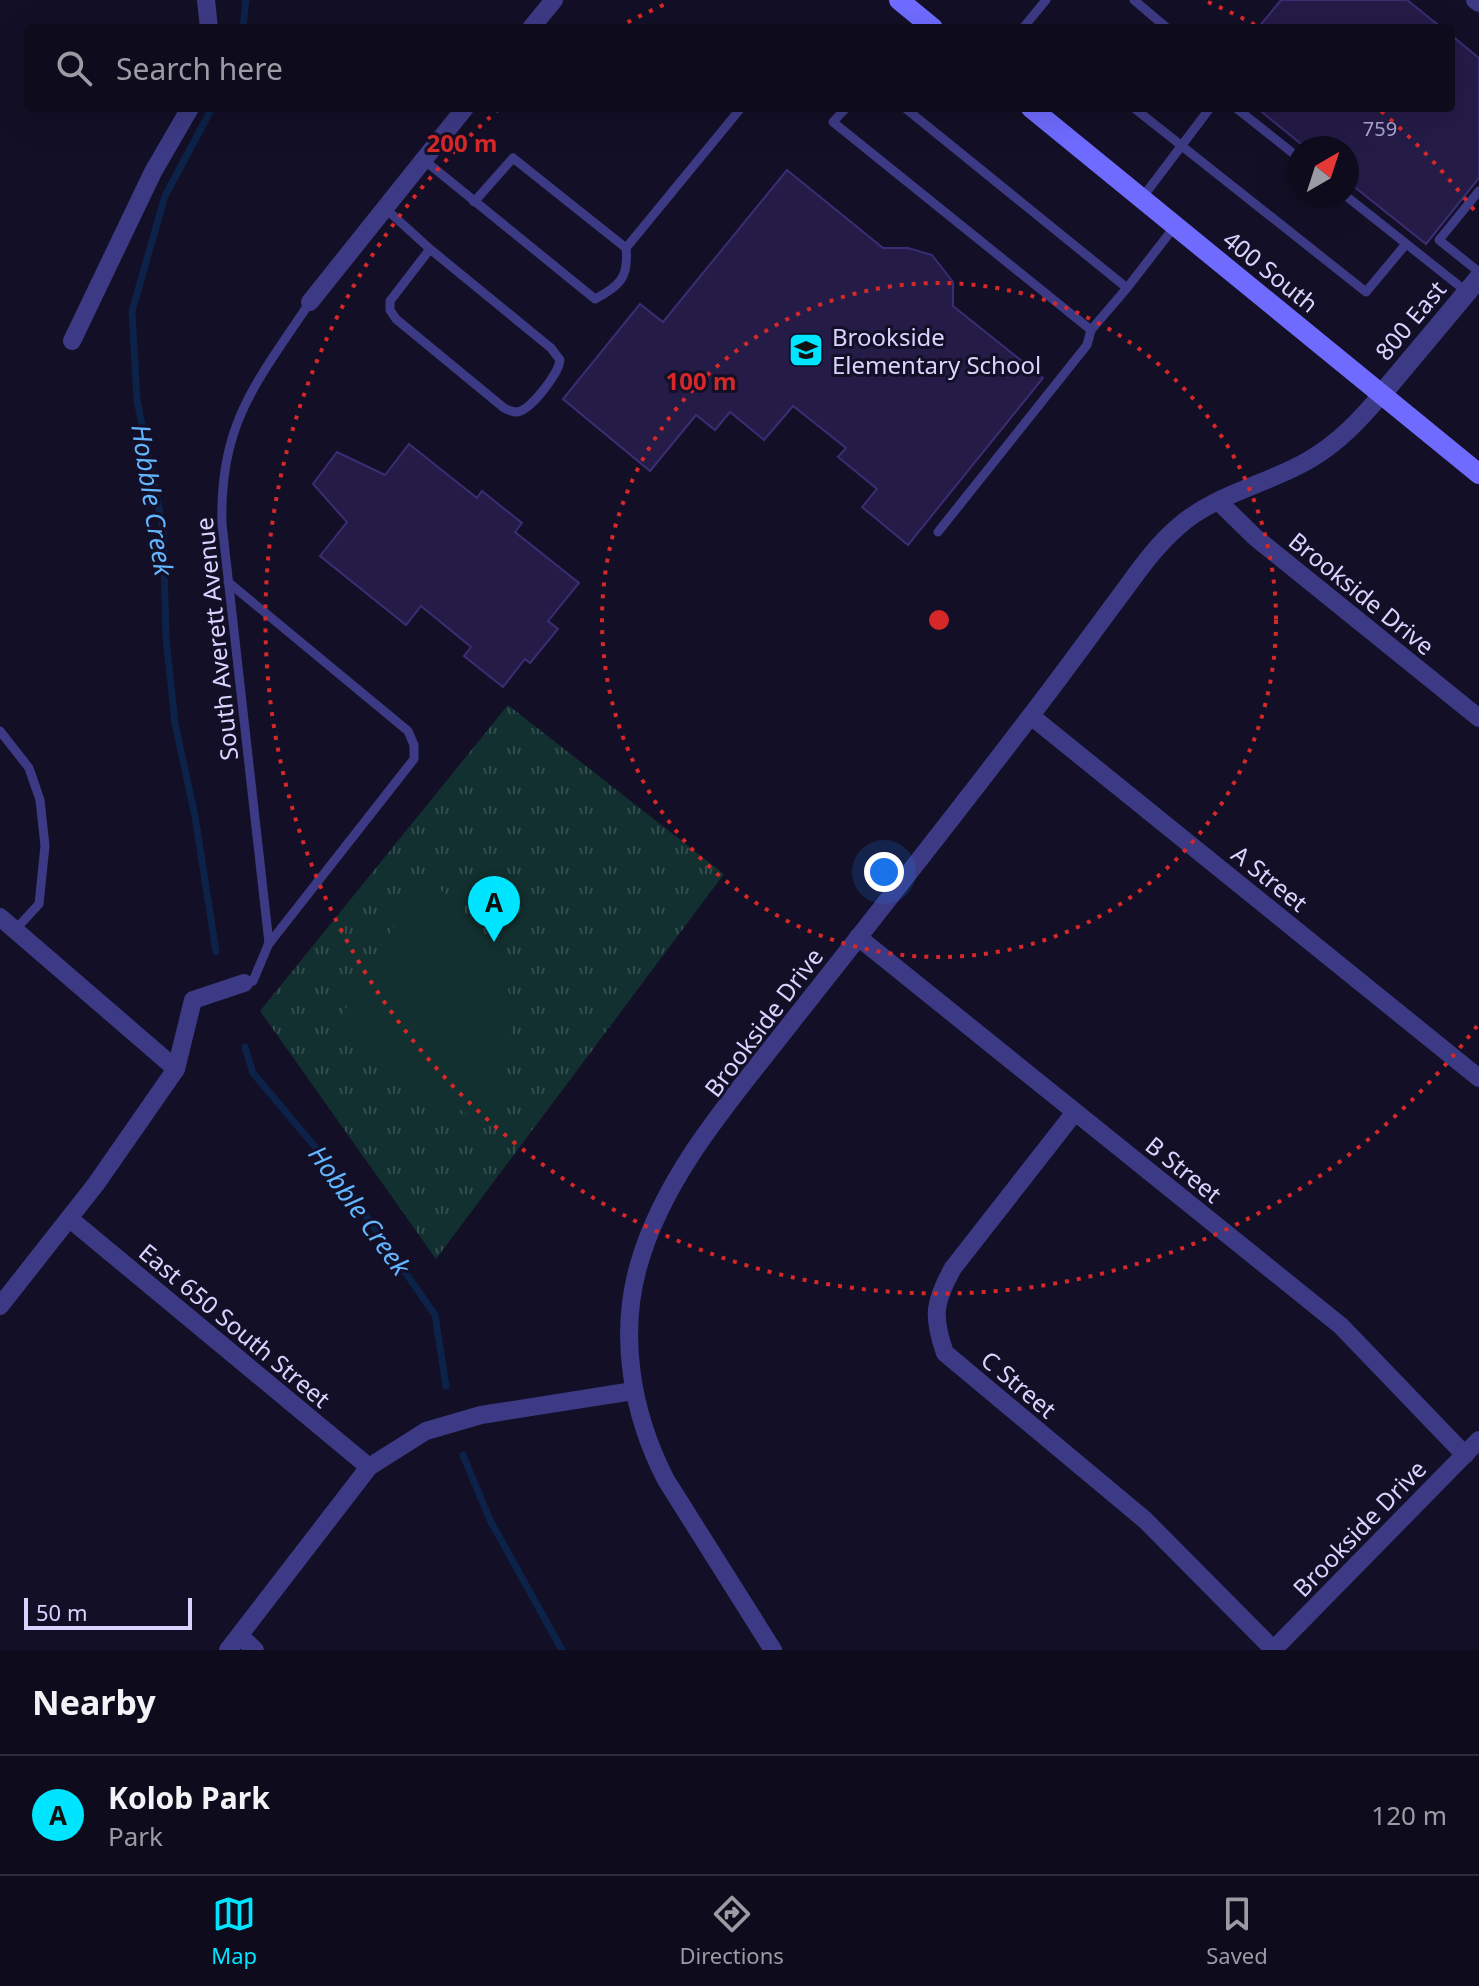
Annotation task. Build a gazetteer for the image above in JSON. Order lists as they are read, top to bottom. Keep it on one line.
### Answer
{"streets":{"main road":["400 South"],"street":["800 East","Brookside Drive","A Street","B Street","East 650 South Street","C Street"],"lane":["South Averett Avenue"]},"crossings":[["400 South","800 East"],["400 South","Brookside Drive"],["800 East","Brookside Drive"],["Brookside Drive","A Street"],["Brookside Drive","B Street"],["Brookside Drive","C Street"],["B Street","C Street"]],"water":["Hobble Creek"],"places":{"school or university":["Brookside Elementary School"]},"house_numbers":["759"],"scale_bar":"50 m","north":"top right","page":{"search":"Search here","pins":"A","scale":"50 m","heading":"Nearby","list":[{"mark":"A","name":"Kolob Park","note":"Park","value":"120 m"}],"nav":["Map","Directions","Saved"]},"rings":["200 m","100 m"]}
